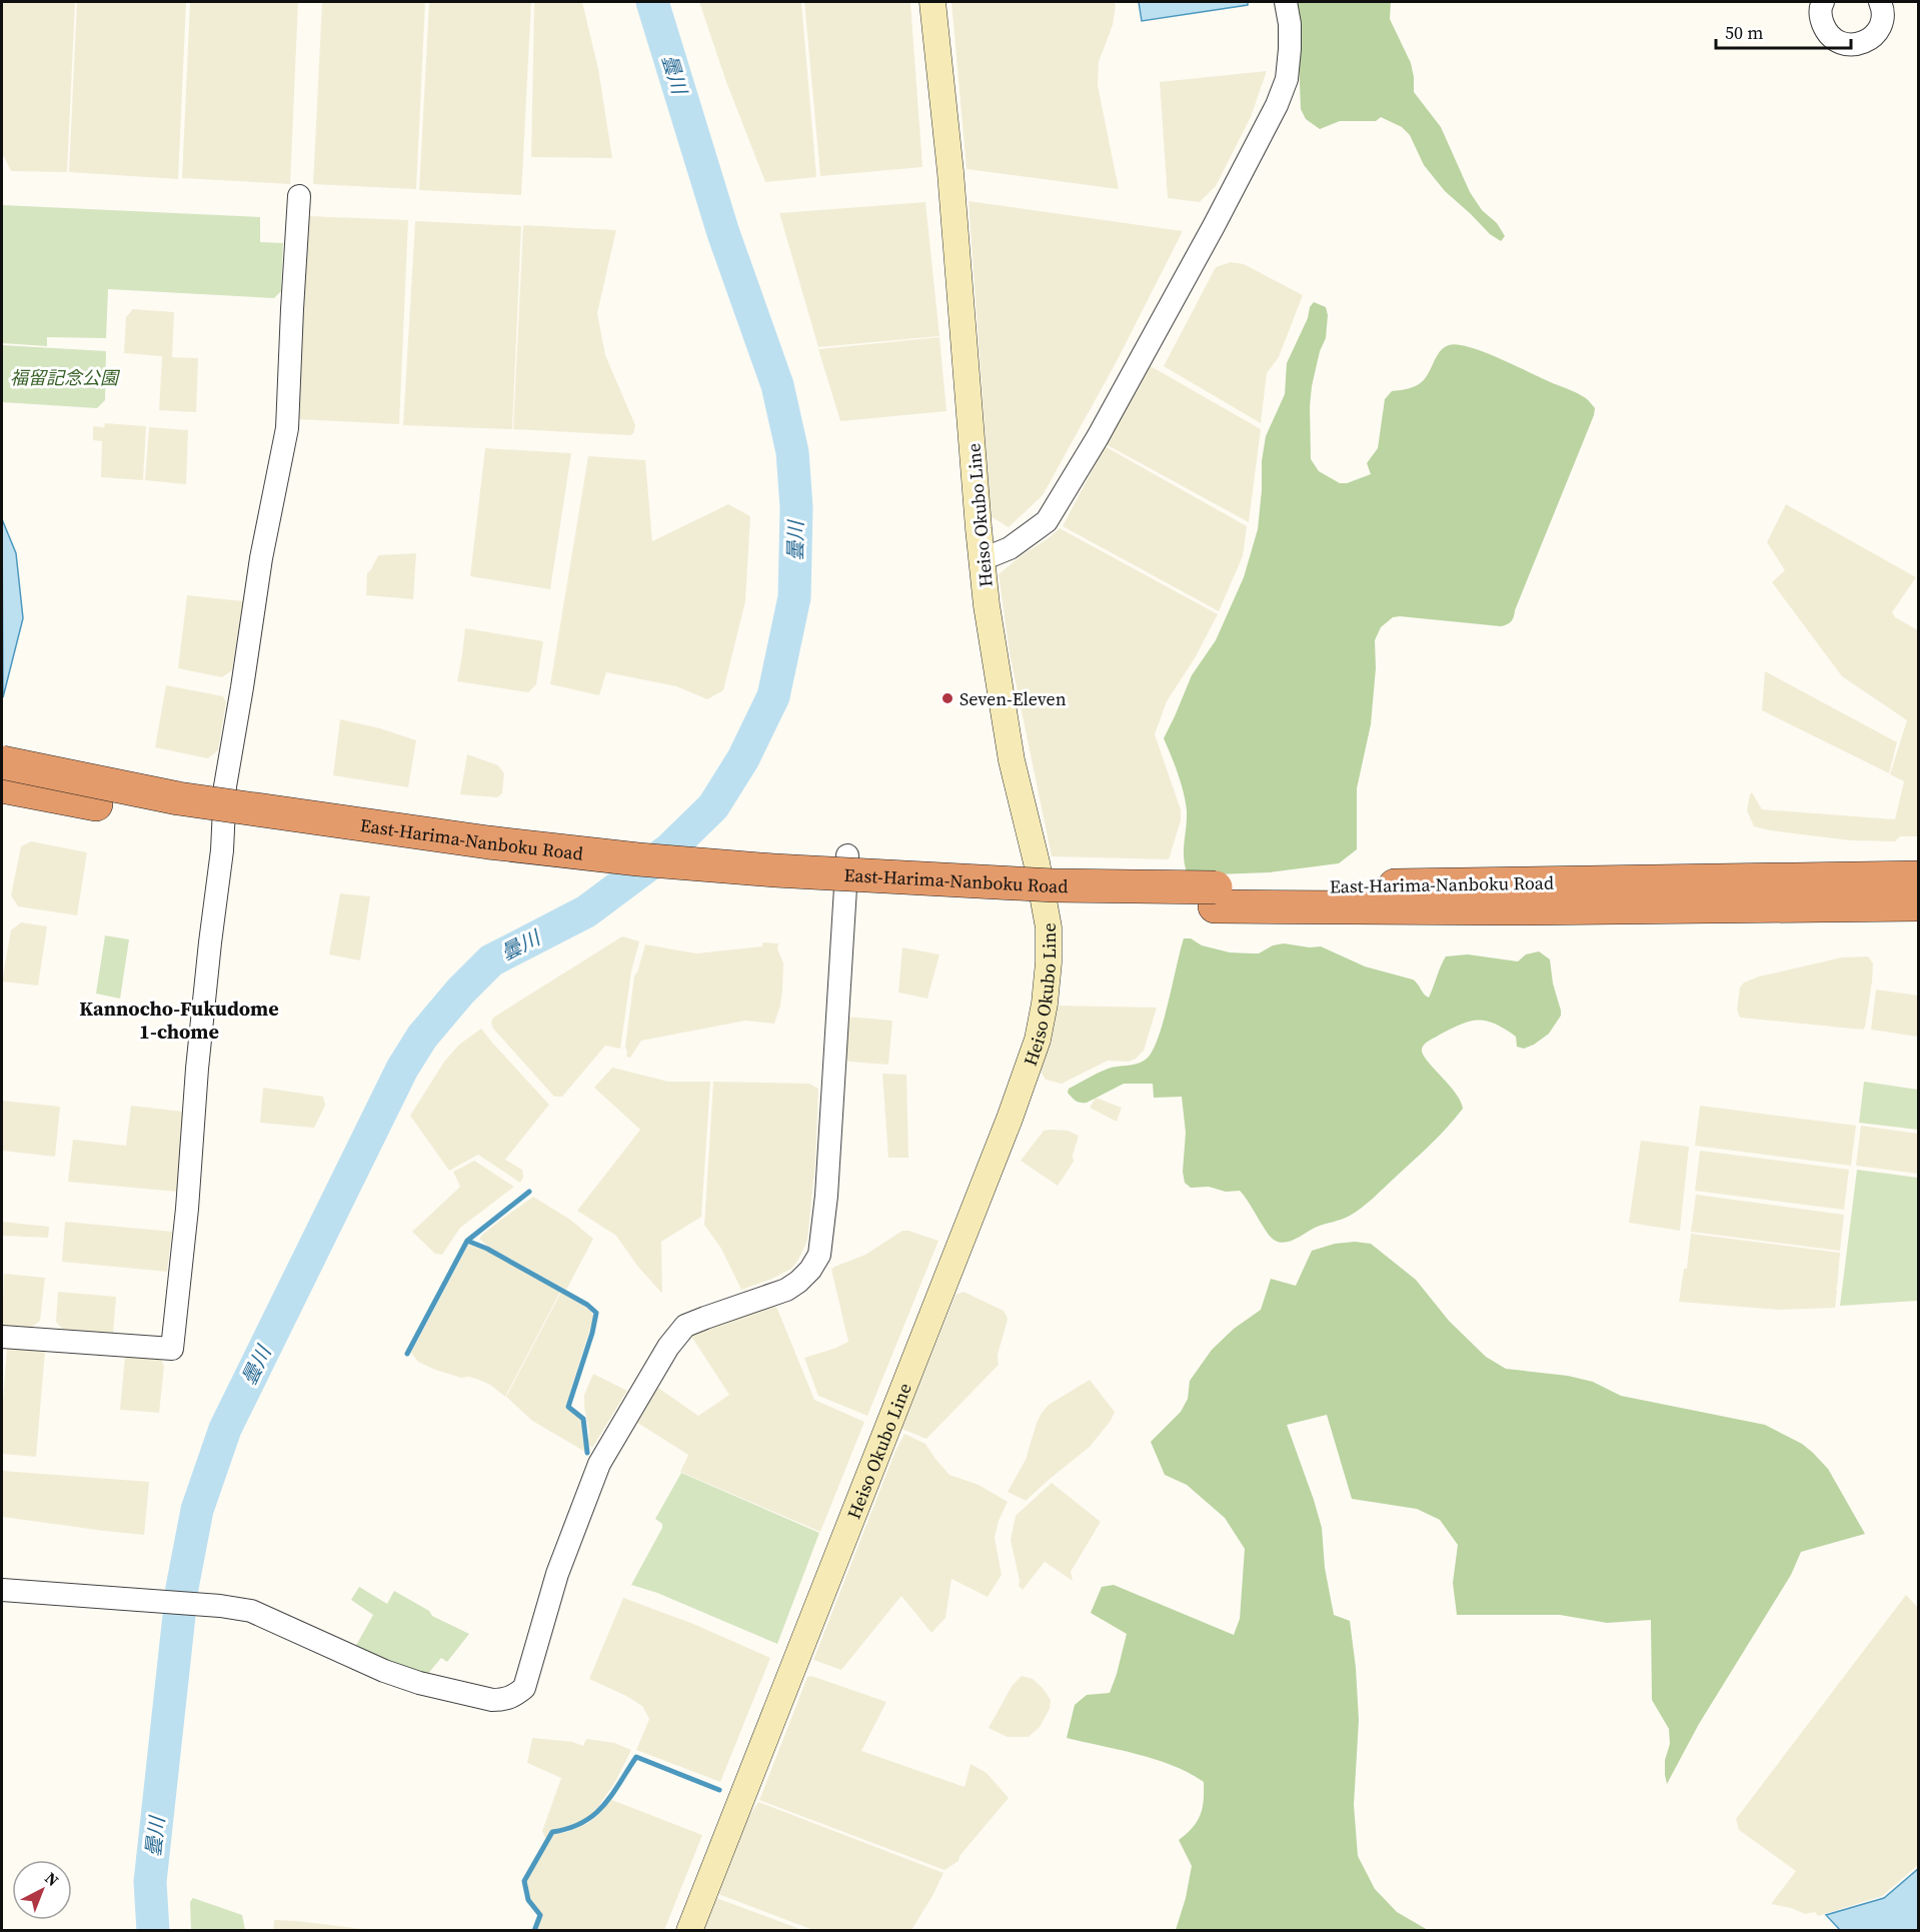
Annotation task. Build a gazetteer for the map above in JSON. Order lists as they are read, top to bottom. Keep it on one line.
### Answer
{"streets":{"highway":["East-Harima-Nanboku Road"],"main road":["Heiso Okubo Line"]},"districts":["Kannocho-Fukudome 1-chome"],"water":["曇川"],"parks":["福留記念公園"],"places":["Seven-Eleven"],"scale_bar":"50 m","north":"top right"}
